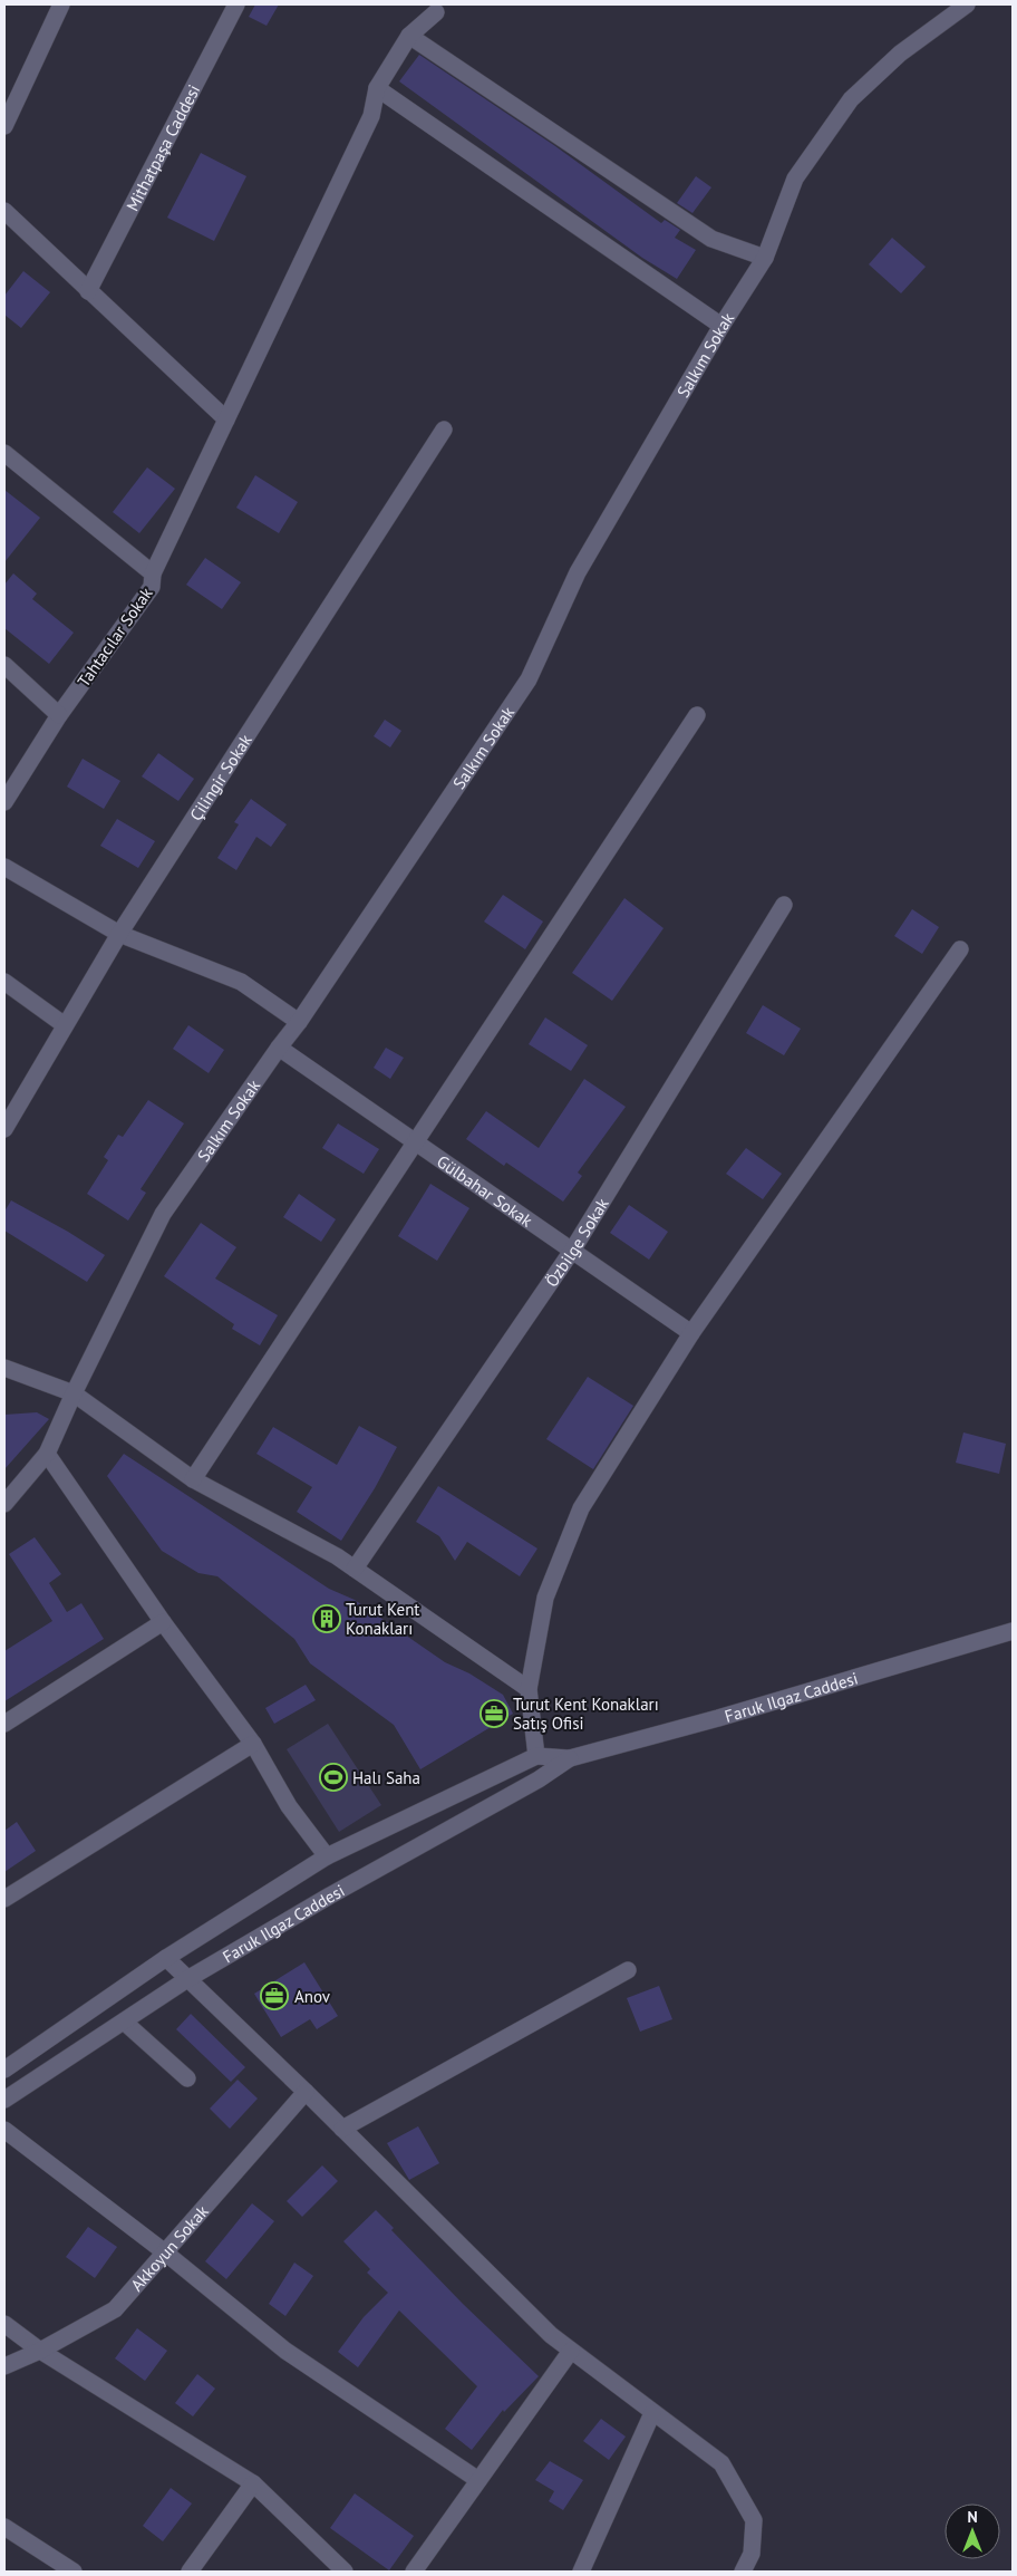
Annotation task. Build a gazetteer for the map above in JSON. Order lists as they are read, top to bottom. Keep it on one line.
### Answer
{"streets":{"street":["Mithatpaşa Caddesi","Salkım Sokak","Tahtacılar Sokak","Çilingir Sokak","Gülbahar Sokak","Özbilge Sokak","Faruk Ilgaz Caddesi","Akkoyun Sokak"]},"crossings":[["Salkım Sokak","Gülbahar Sokak"],["Gülbahar Sokak","Özbilge Sokak"]],"places":{"building":["Turut Kent Konakları"],"office":["Turut Kent Konakları Satış Ofisi","Anov"],"sports":["Halı Saha"]},"north":"top"}
